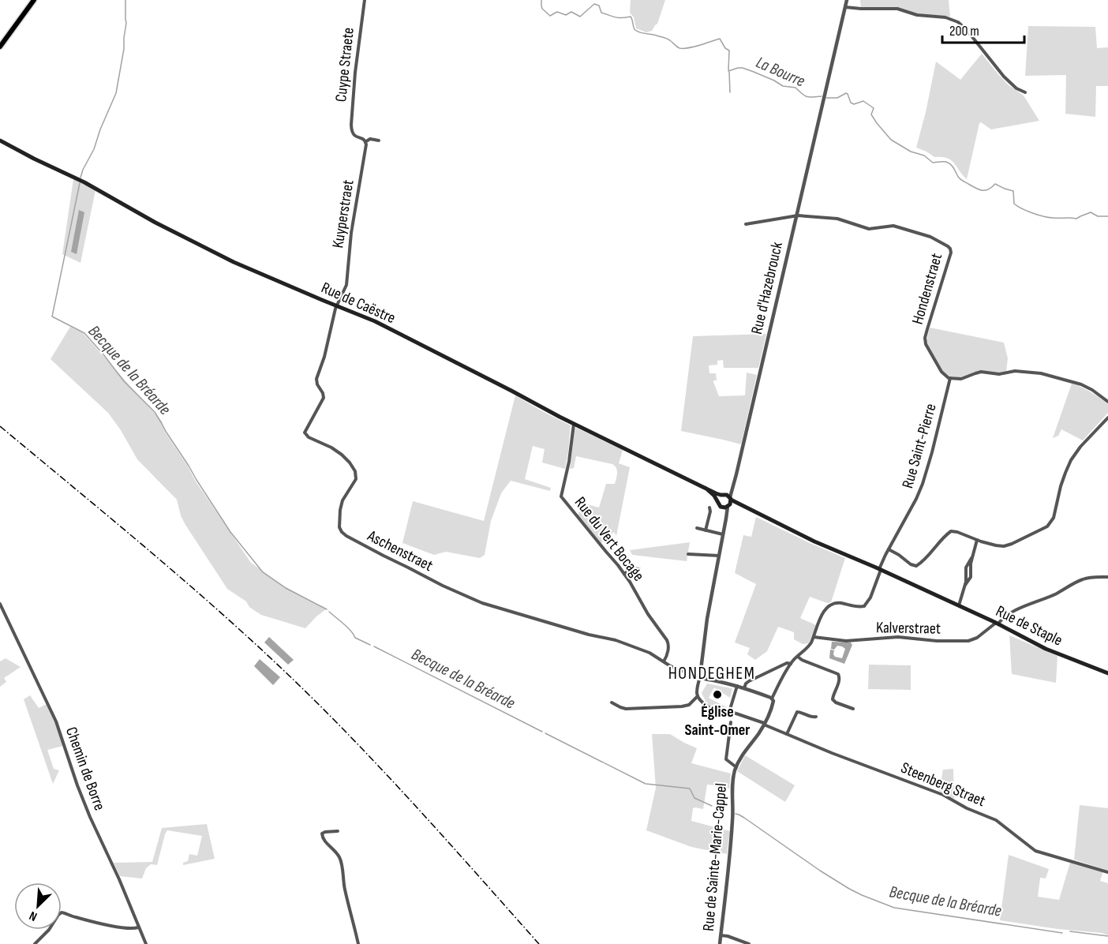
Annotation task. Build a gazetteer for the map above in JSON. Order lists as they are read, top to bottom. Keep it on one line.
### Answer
{"streets":{"main road":["Rue de Caëstre","Rue de Staple"],"street":["Cuype Straete","Kuyperstraet","Rue d'Hazebrouck","Hondenstraet","Rue Saint-Pierre","Rue du Vert Bocage","Aschenstraet","Kalverstraet","Chemin de Borre","Steenberg Straet","Rue de Sainte-Marie-Cappel"]},"crossings":[["Cuype Straete","Kuyperstraet"],["Kuyperstraet","Rue de Caëstre"],["Kuyperstraet","Aschenstraet"],["Rue d'Hazebrouck","Hondenstraet"],["Rue d'Hazebrouck","Rue de Caëstre"],["Rue d'Hazebrouck","Rue de Staple"],["Hondenstraet","Rue Saint-Pierre"],["Rue de Caëstre","Rue du Vert Bocage"],["Rue de Caëstre","Aschenstraet"],["Rue de Caëstre","Rue de Staple"],["Rue Saint-Pierre","Rue de Staple"],["Rue Saint-Pierre","Kalverstraet"],["Rue Saint-Pierre","Rue de Sainte-Marie-Cappel"],["Rue du Vert Bocage","Aschenstraet"],["Rue de Staple","Kalverstraet"],["Steenberg Straet","Rue de Sainte-Marie-Cappel"]],"districts":["HONDEGHEM"],"water":["La Bourre","Becque de la Bréarde"],"places":["Église Saint-Omer"],"scale_bar":"200 m","north":"bottom left"}
